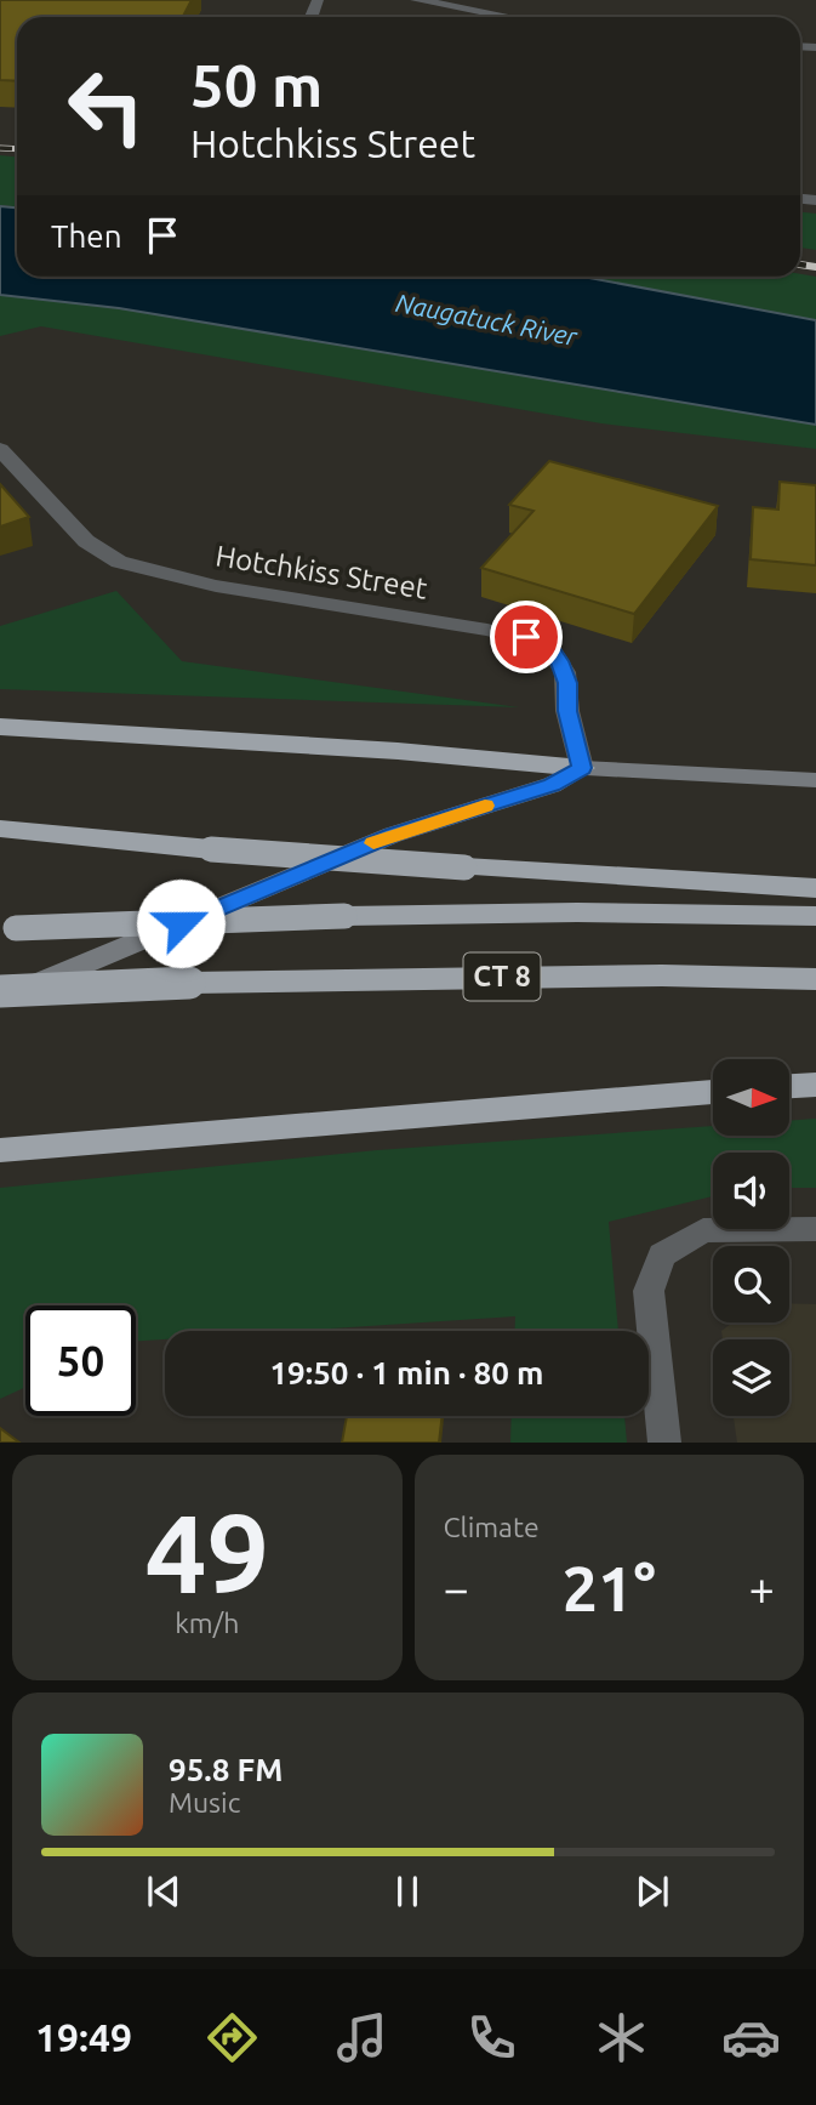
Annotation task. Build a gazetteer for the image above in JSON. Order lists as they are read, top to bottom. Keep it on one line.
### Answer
{"streets":{"highway":["CT 8"],"street":["Hotchkiss Street"]},"water":["Naugatuck River"],"north":"right","page":{"turn":["50 m","Hotchkiss Street"],"then":"Then","limit":"50","trip":"19:50 · 1 min · 80 m","tile":[["49","km/h"],"Climate"],"heat":["−","21°","+"],"song":["95.8 FM","Music"],"tabs":"19:49"}}
